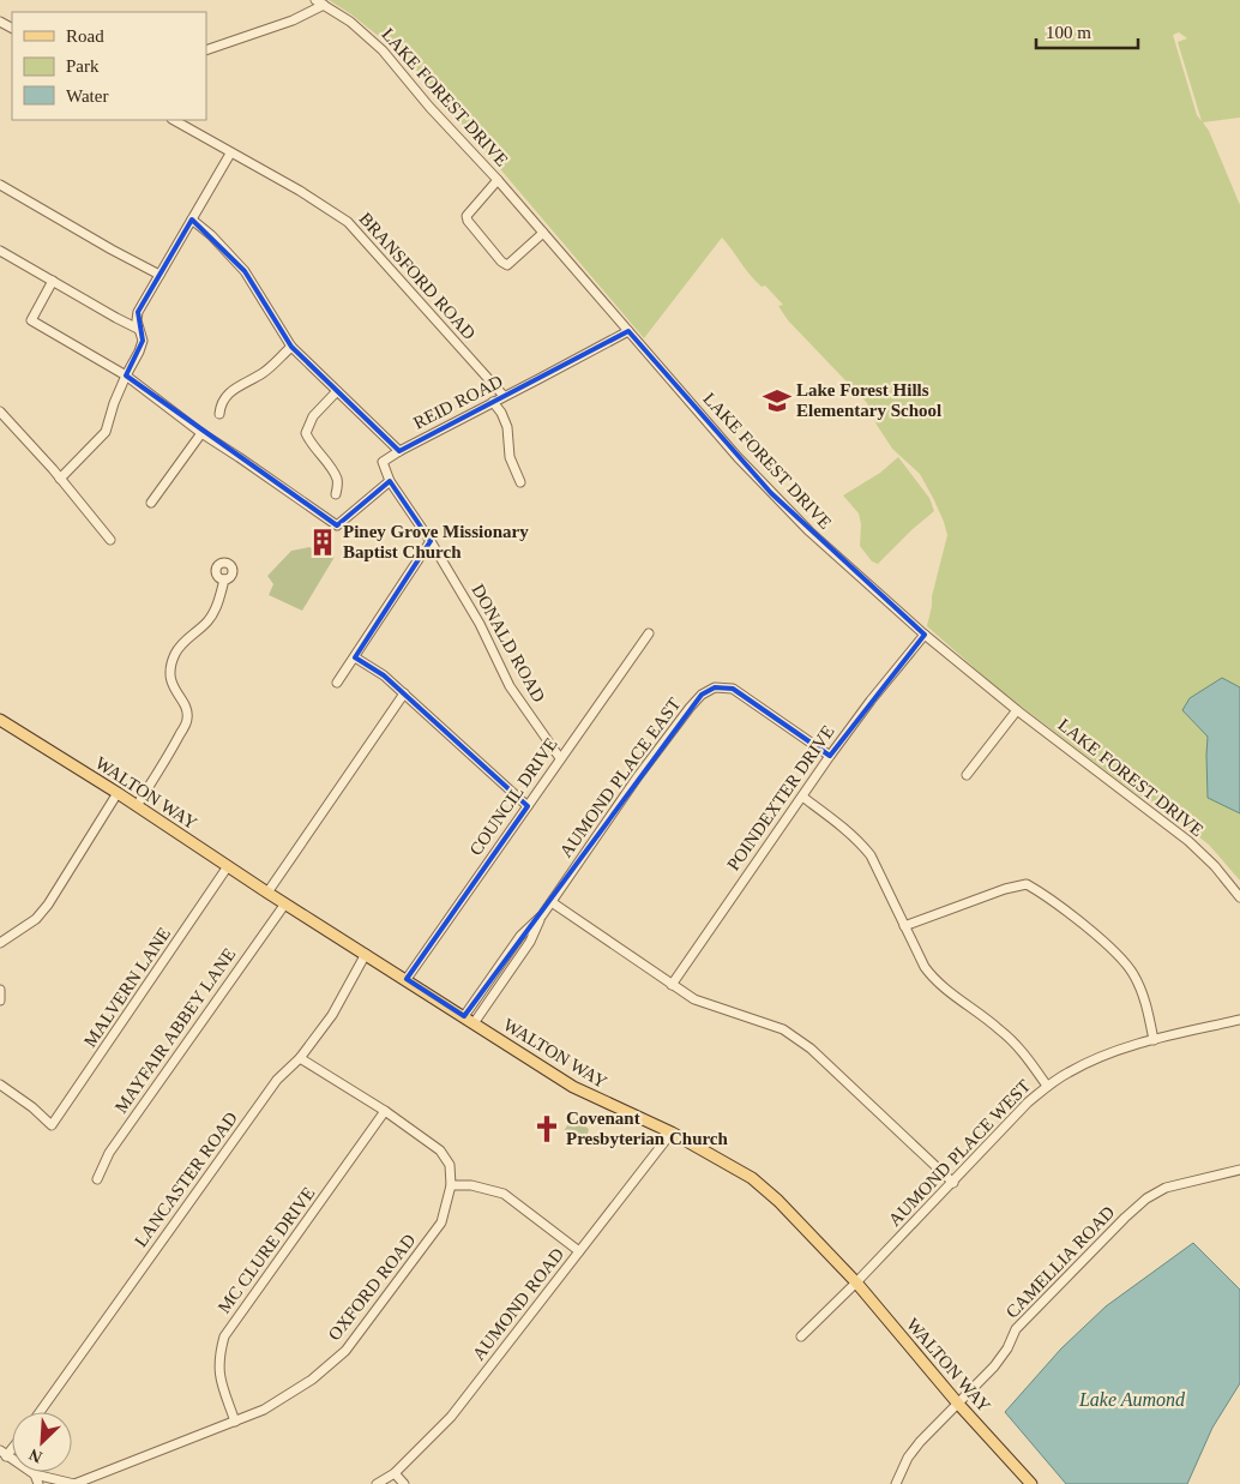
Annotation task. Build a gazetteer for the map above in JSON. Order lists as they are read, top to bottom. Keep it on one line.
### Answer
{"streets":{"main road":["WALTON WAY"],"street":["LAKE FOREST DRIVE","BRANSFORD ROAD","REID ROAD","DONALD ROAD","AUMOND PLACE EAST","COUNCIL DRIVE","POINDEXTER DRIVE","MALVERN LANE","MAYFAIR ABBEY LANE","AUMOND PLACE WEST","LANCASTER ROAD","MC CLURE DRIVE","CAMELLIA ROAD","OXFORD ROAD","AUMOND ROAD"]},"crossings":[["LAKE FOREST DRIVE","REID ROAD"],["LAKE FOREST DRIVE","POINDEXTER DRIVE"],["BRANSFORD ROAD","REID ROAD"],["REID ROAD","DONALD ROAD"],["DONALD ROAD","COUNCIL DRIVE"],["AUMOND PLACE EAST","WALTON WAY"],["AUMOND PLACE EAST","POINDEXTER DRIVE"],["WALTON WAY","COUNCIL DRIVE"],["WALTON WAY","MALVERN LANE"],["WALTON WAY","MAYFAIR ABBEY LANE"],["WALTON WAY","AUMOND PLACE WEST"],["WALTON WAY","LANCASTER ROAD"],["WALTON WAY","CAMELLIA ROAD"],["WALTON WAY","AUMOND ROAD"],["LANCASTER ROAD","OXFORD ROAD"],["MC CLURE DRIVE","OXFORD ROAD"]],"water":["Lake Aumond"],"places":{"school or university":["Lake Forest Hills Elementary School"],"building":["Piney Grove Missionary Baptist Church"],"church":["Covenant Presbyterian Church"]},"legend":["Road","Park","Water"],"scale_bar":"100 m","north":"bottom left"}
